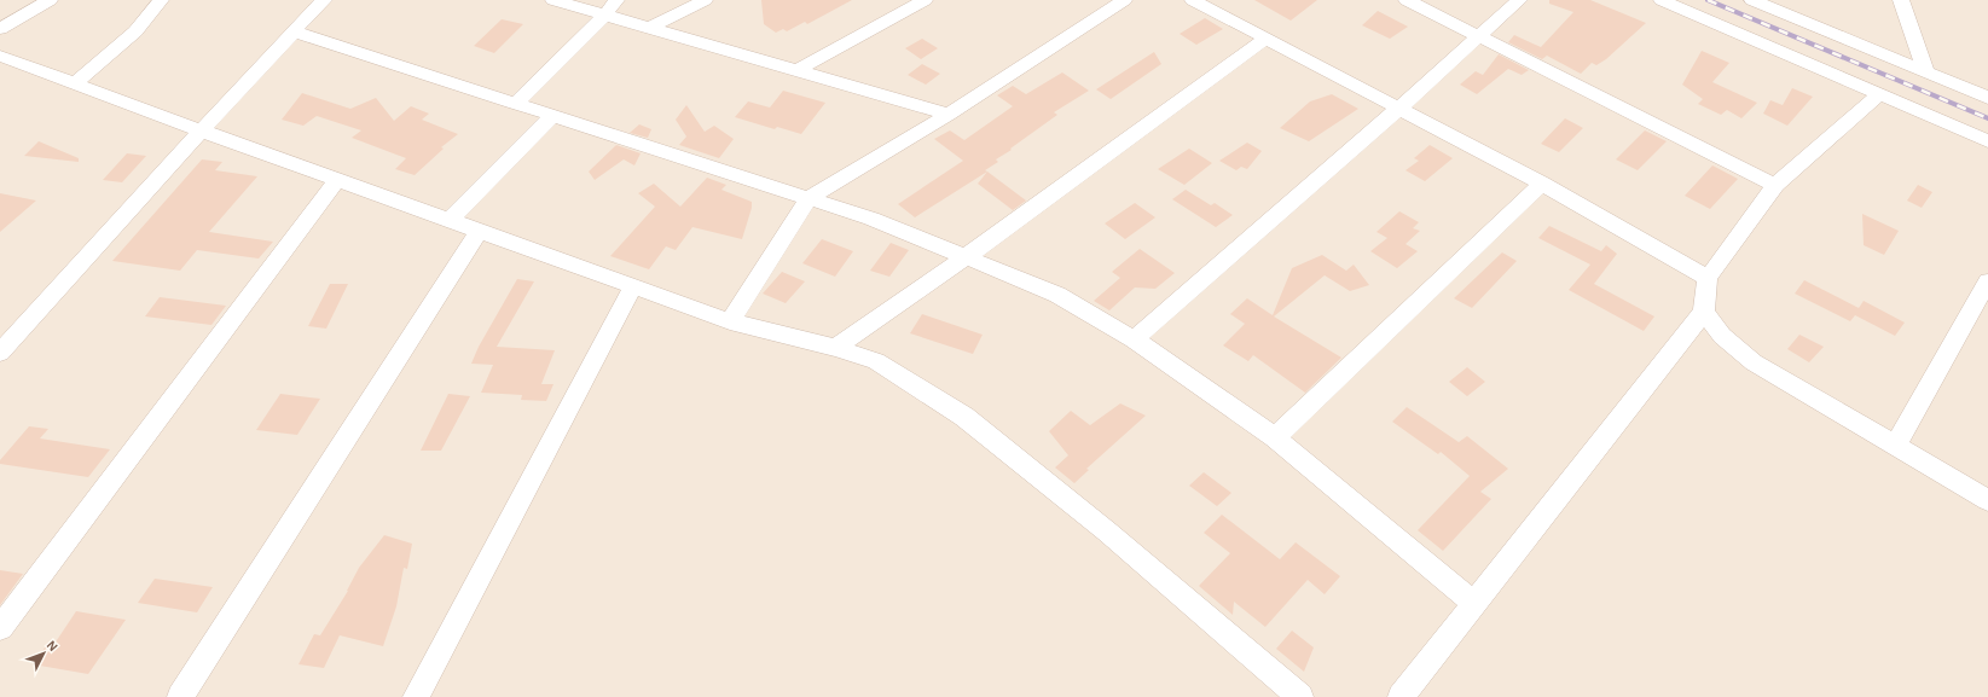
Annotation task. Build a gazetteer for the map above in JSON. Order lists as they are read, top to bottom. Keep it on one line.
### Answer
{"north":"top right"}
